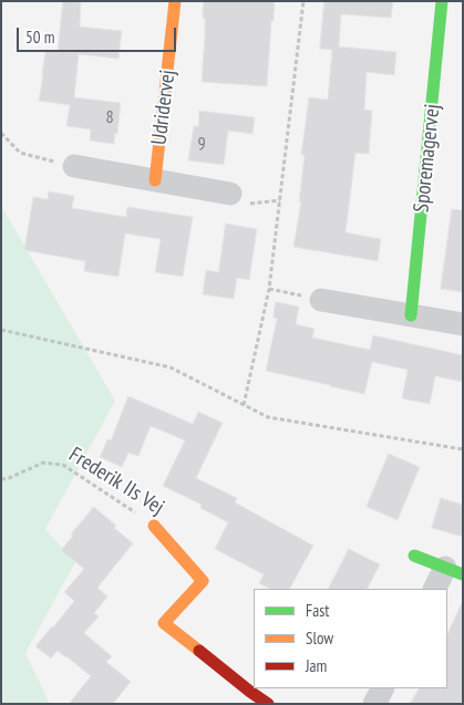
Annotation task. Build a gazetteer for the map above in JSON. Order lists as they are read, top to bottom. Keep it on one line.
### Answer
{"streets":{"street":["Udridervej","Sporemagervej","Frederik IIs Vej"]},"house_numbers":["8","9"],"legend":["Fast","Slow","Jam"],"scale_bar":"50 m"}
